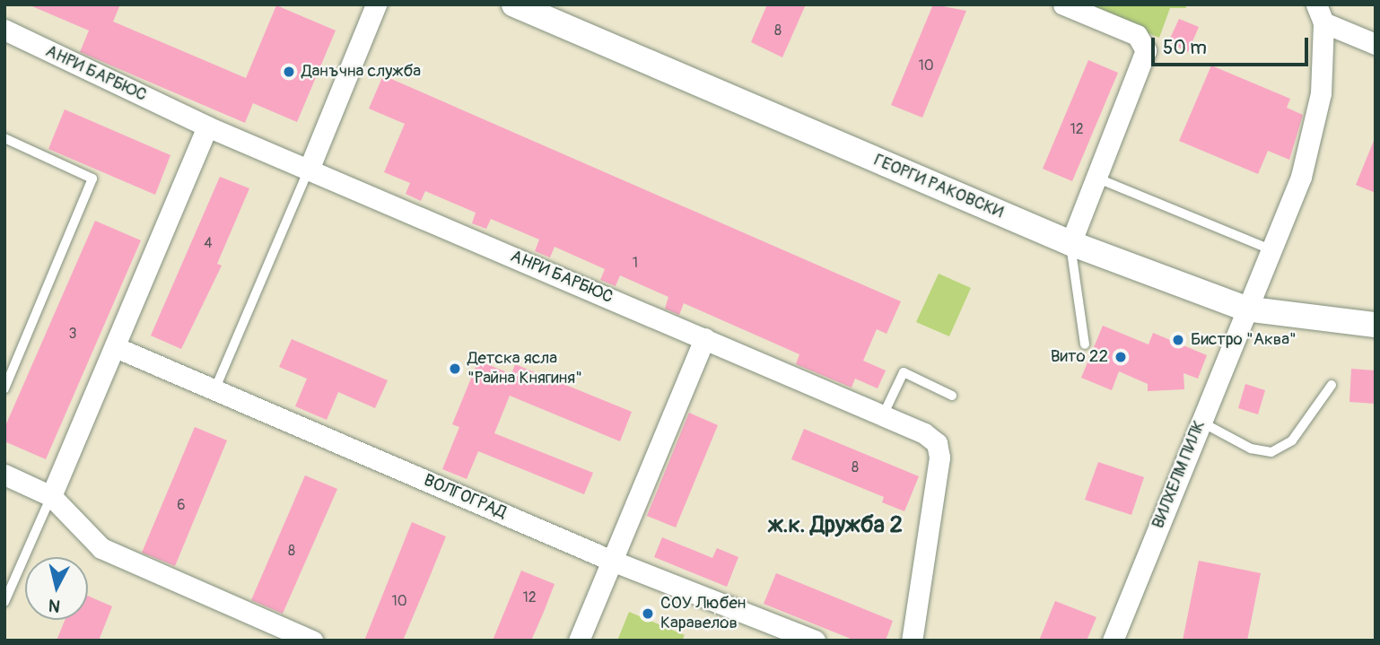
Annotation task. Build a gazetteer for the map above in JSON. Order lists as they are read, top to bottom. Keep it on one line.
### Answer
{"streets":{"street":["АНРИ БАРБЮС","ГЕОРГИ РАКОВСКИ","ВИЛХЕЛМ ПИЛК","ВОЛГОГРАД"]},"crossings":[["ГЕОРГИ РАКОВСКИ","ВИЛХЕЛМ ПИЛК"]],"districts":["ж.к. Дружба 2"],"places":["Данъчна служба","Бистро \"Аква\"","Вито 22","Детска ясла \"Райна Княгиня\"","СОУ Любен Каравелов"],"house_numbers":["8","10","12","4","1","3","8","6","8","12","10"],"scale_bar":"50 m","north":"bottom"}
